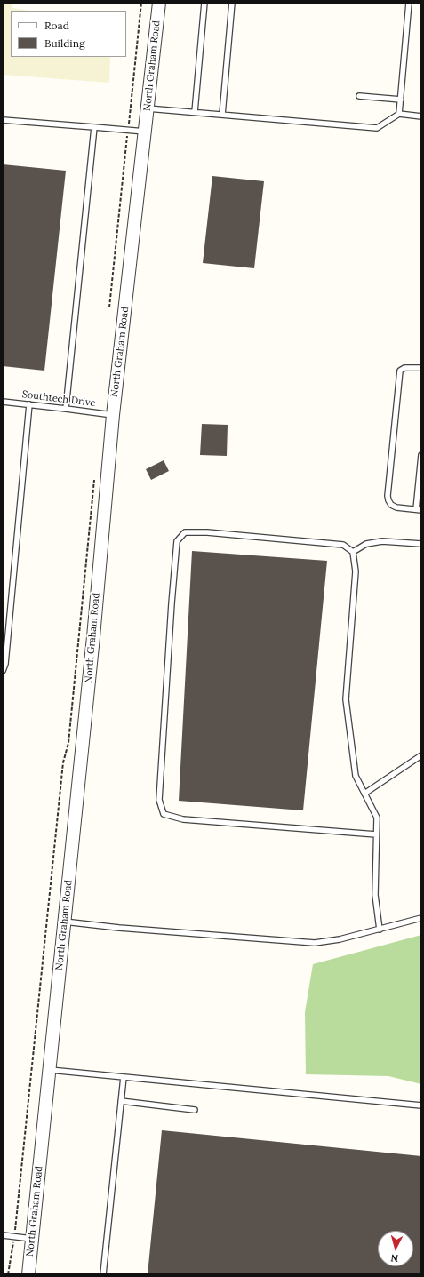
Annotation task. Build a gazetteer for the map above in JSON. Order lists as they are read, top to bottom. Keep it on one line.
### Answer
{"streets":{"street":["North Graham Road"],"lane":["Southtech Drive"]},"crossings":[["North Graham Road","Southtech Drive"]],"legend":["Road","Building"],"north":"bottom"}
